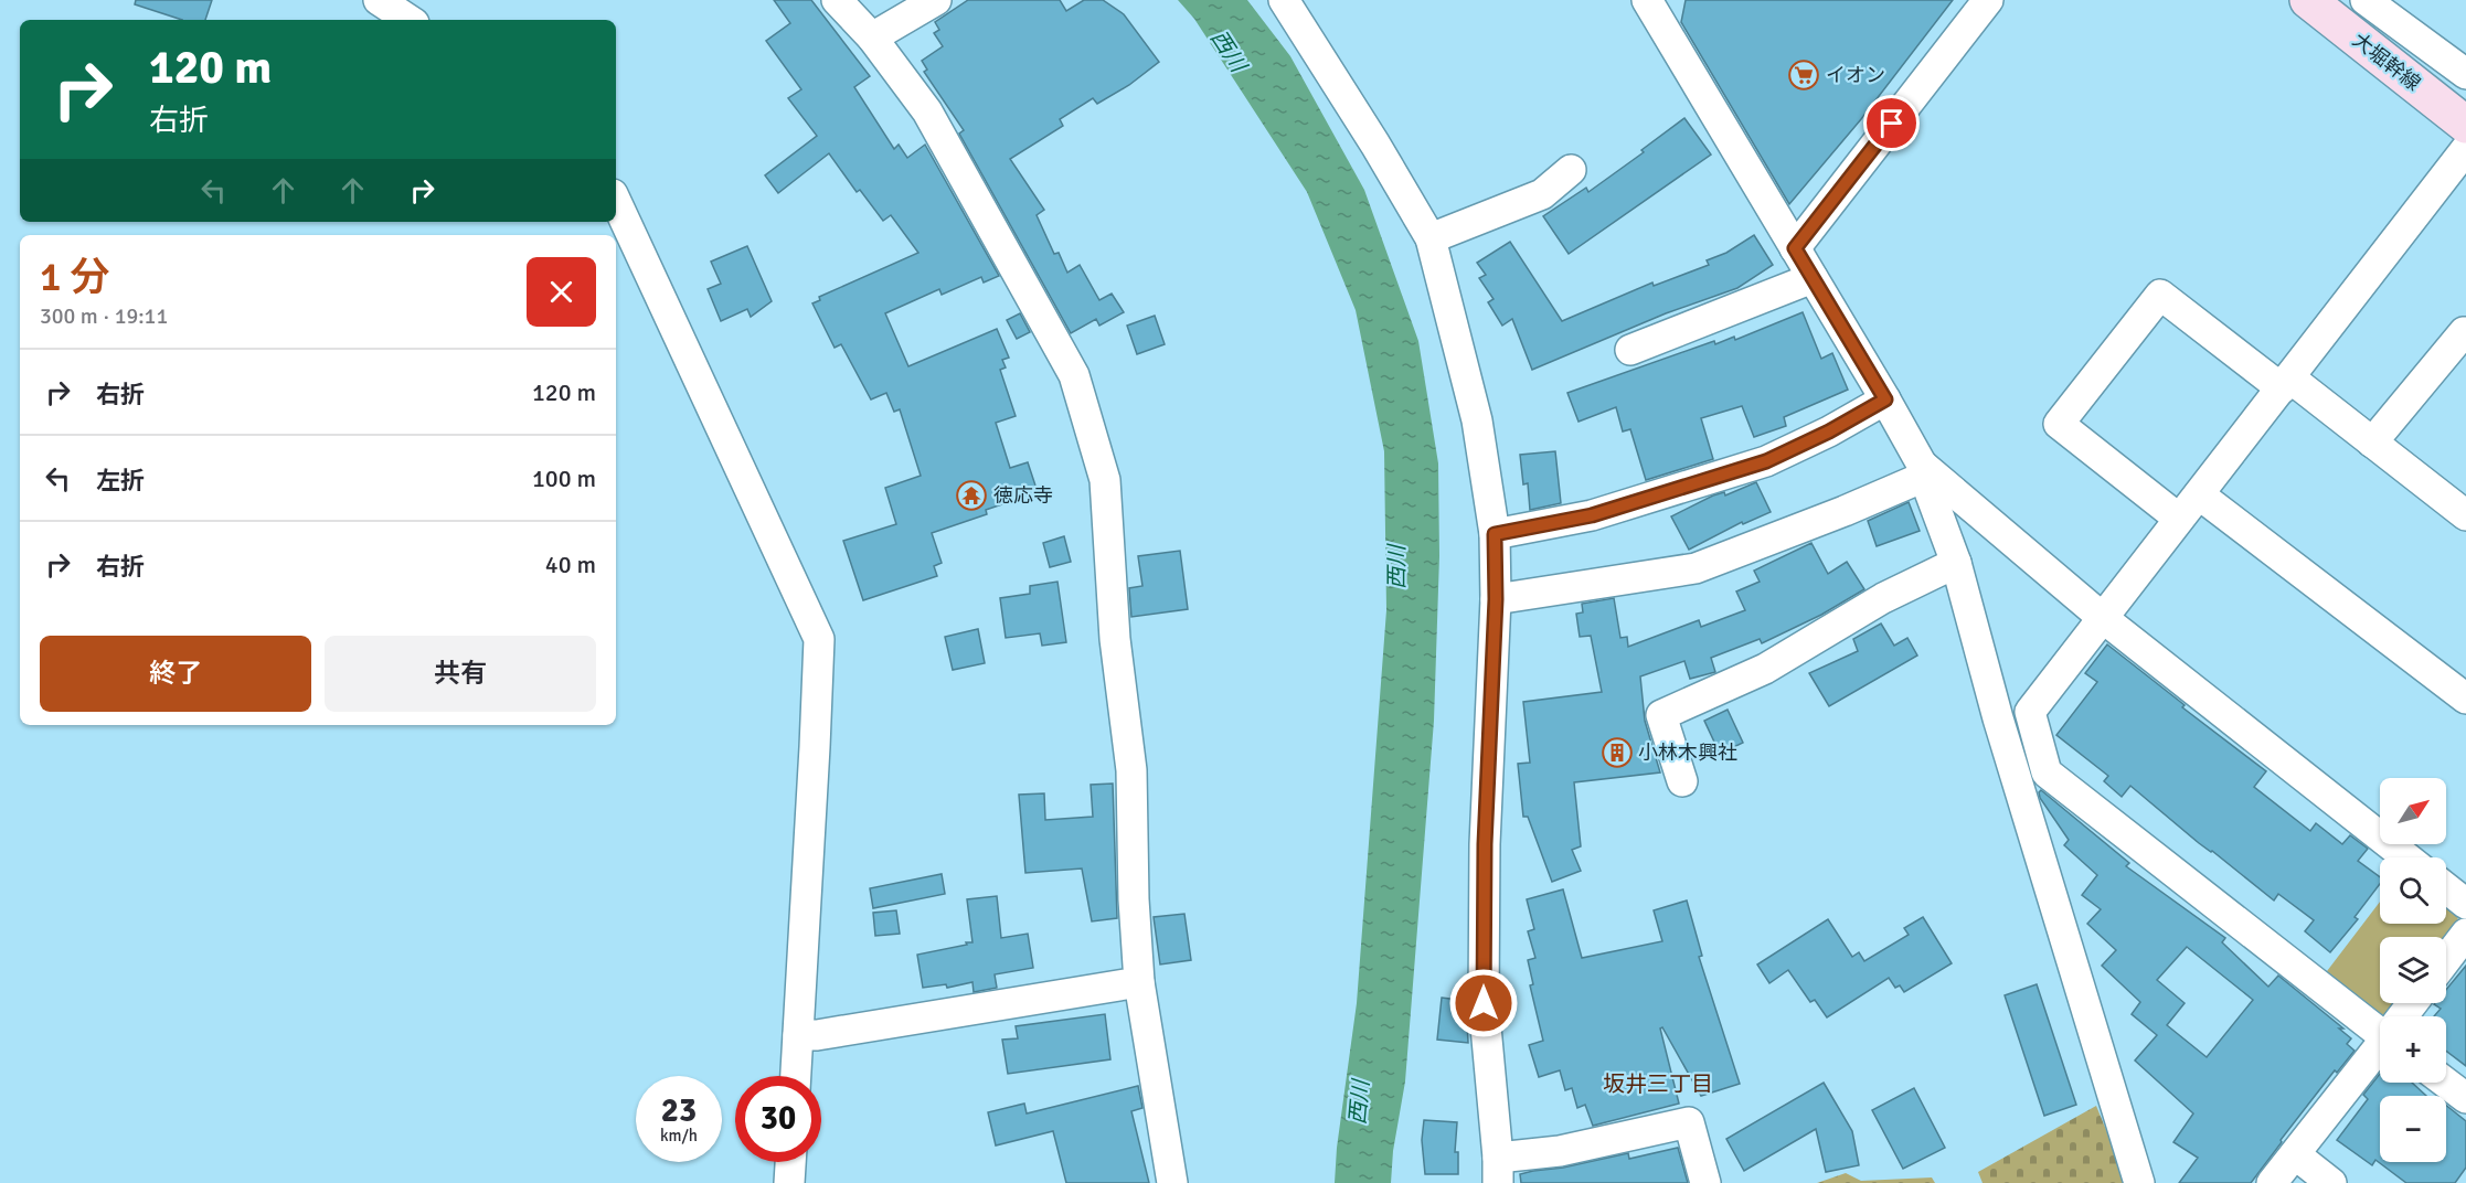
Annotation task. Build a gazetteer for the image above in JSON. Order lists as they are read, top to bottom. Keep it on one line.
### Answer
{"streets":{"street":["大堀幹線"]},"districts":["坂井三丁目"],"water":["西川"],"places":{"supermarket":["イオン"],"temple":["徳応寺"],"building":["小林木興社"]},"north":"top right","page":{"turn":["120 m","右折"],"heading":["1 分","300 m · 19:11"],"list":[{"name":"右折","value":"120 m"},{"name":"左折","value":"100 m"},{"name":"右折","value":"40 m"}],"buttons":["終了","共有"],"map_buttons":["+","−"],"speed":"23 km/h","limit":"30"}}
